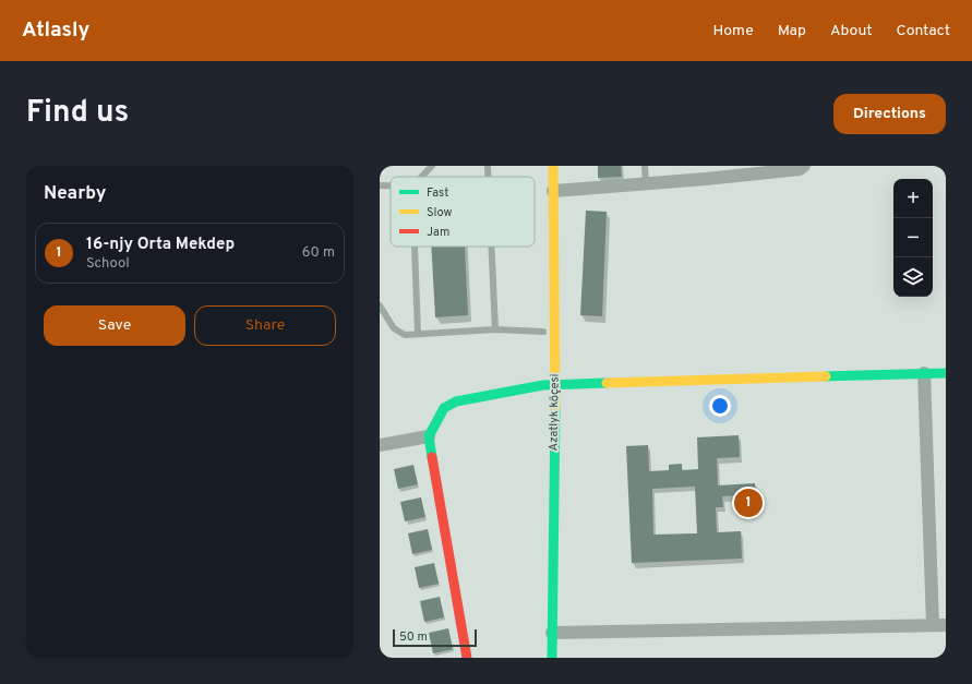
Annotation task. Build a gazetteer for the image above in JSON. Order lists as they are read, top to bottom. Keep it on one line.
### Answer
{"streets":{"street":["Azatlyk köçesi"]},"legend":["Fast","Slow","Jam"],"scale_bar":"50 m","page":{"header":"Atlasly","nav":["Home","Map","About","Contact"],"title":"Find us","buttons":["Directions",["Save","Share"]],"heading":"Nearby","map_buttons":["+","−"],"list":[{"mark":"1","name":"16-njy Orta Mekdep","note":"School","value":"60 m"}],"pins":"1","scale":"50 m"}}
